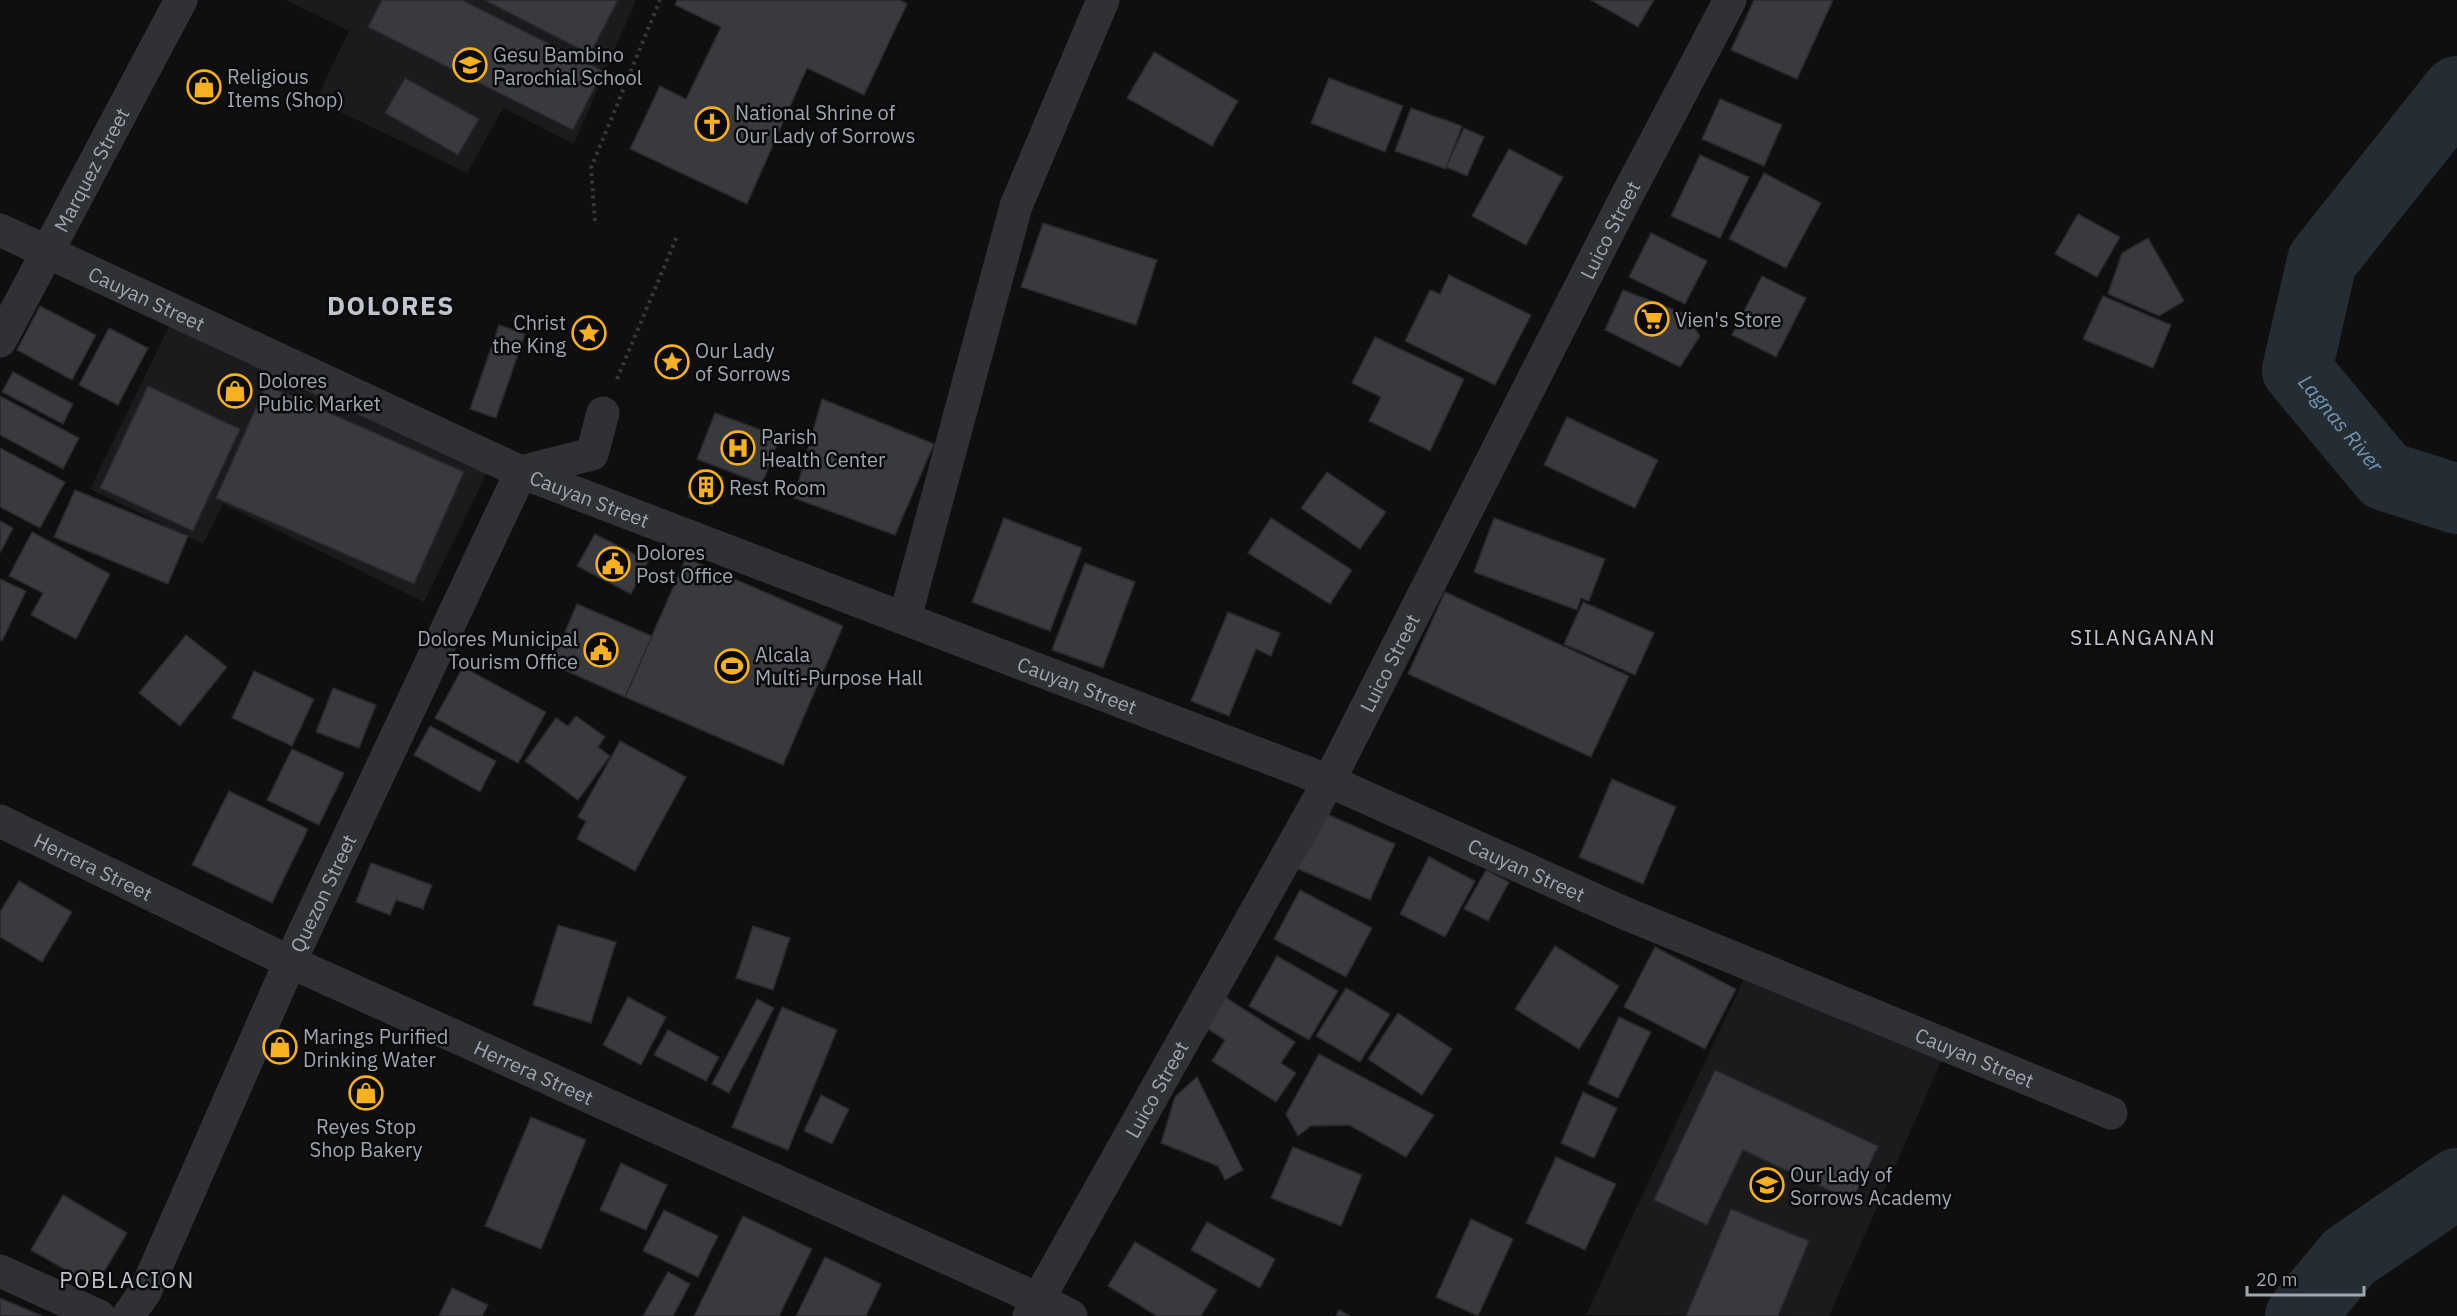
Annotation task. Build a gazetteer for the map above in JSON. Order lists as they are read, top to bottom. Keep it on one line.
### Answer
{"streets":{"street":["Marquez Street","Luico Street","Cauyan Street","Herrera Street","Quezon Street"]},"crossings":[["Marquez Street","Cauyan Street"],["Luico Street","Cauyan Street"],["Luico Street","Herrera Street"],["Cauyan Street","Quezon Street"],["Herrera Street","Quezon Street"]],"districts":["DOLORES","SILANGANAN","POBLACION"],"water":["Lagnas River"],"places":{"school or university":["Gesu Bambino Parochial School","Our Lady of Sorrows Academy"],"shop":["Religious Items (Shop)","Dolores Public Market","Marings Purified Drinking Water","Reyes Stop Shop Bakery"],"church":["National Shrine of Our Lady of Sorrows"],"supermarket":["Vien's Store"],"place":["Christ the King","Our Lady of Sorrows"],"hospital":["Parish Health Center"],"building":["Rest Room"],"public building":["Dolores Post Office","Dolores Municipal Tourism Office"],"sports":["Alcala Multi-Purpose Hall"]},"scale_bar":"20 m"}
